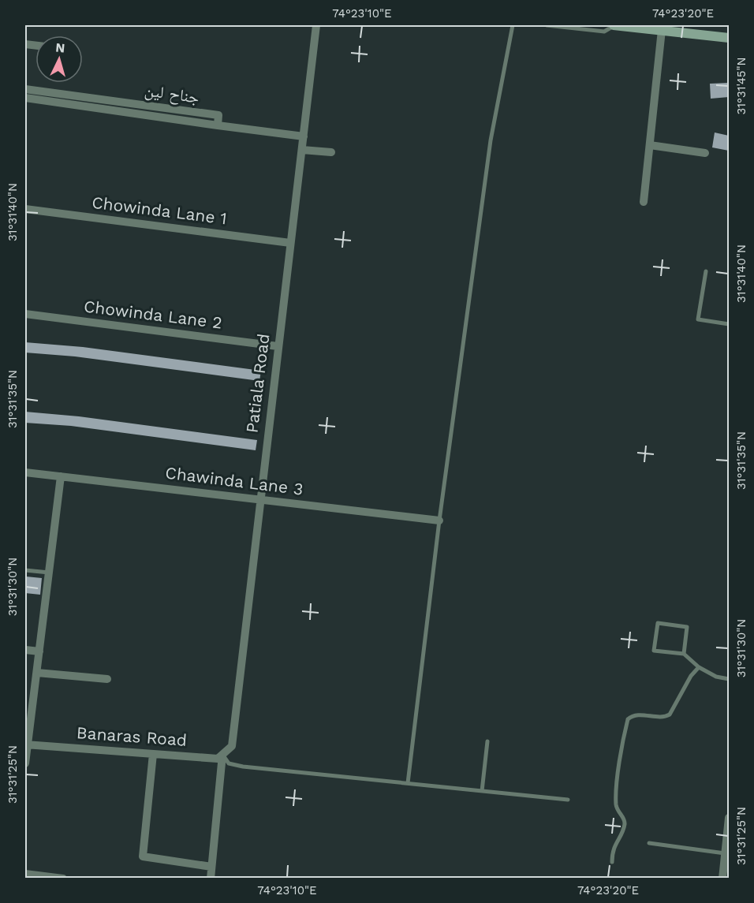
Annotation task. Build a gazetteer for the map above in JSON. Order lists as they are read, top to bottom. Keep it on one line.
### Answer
{"streets":{"street":["جناح لین","Chowinda Lane 1","Chowinda Lane 2","Patiala Road","Chawinda Lane 3","Banaras Road"]},"crossings":[["جناح لین","Patiala Road"],["Chowinda Lane 1","Patiala Road"],["Chowinda Lane 2","Patiala Road"],["Patiala Road","Chawinda Lane 3"],["Patiala Road","Banaras Road"]],"north":"top","coordinates":["74°23'10\"E","74°23'20\"E","31°31'45\"N","31°31'40\"N","31°31'35\"N","31°31'30\"N","31°31'25\"N"]}
